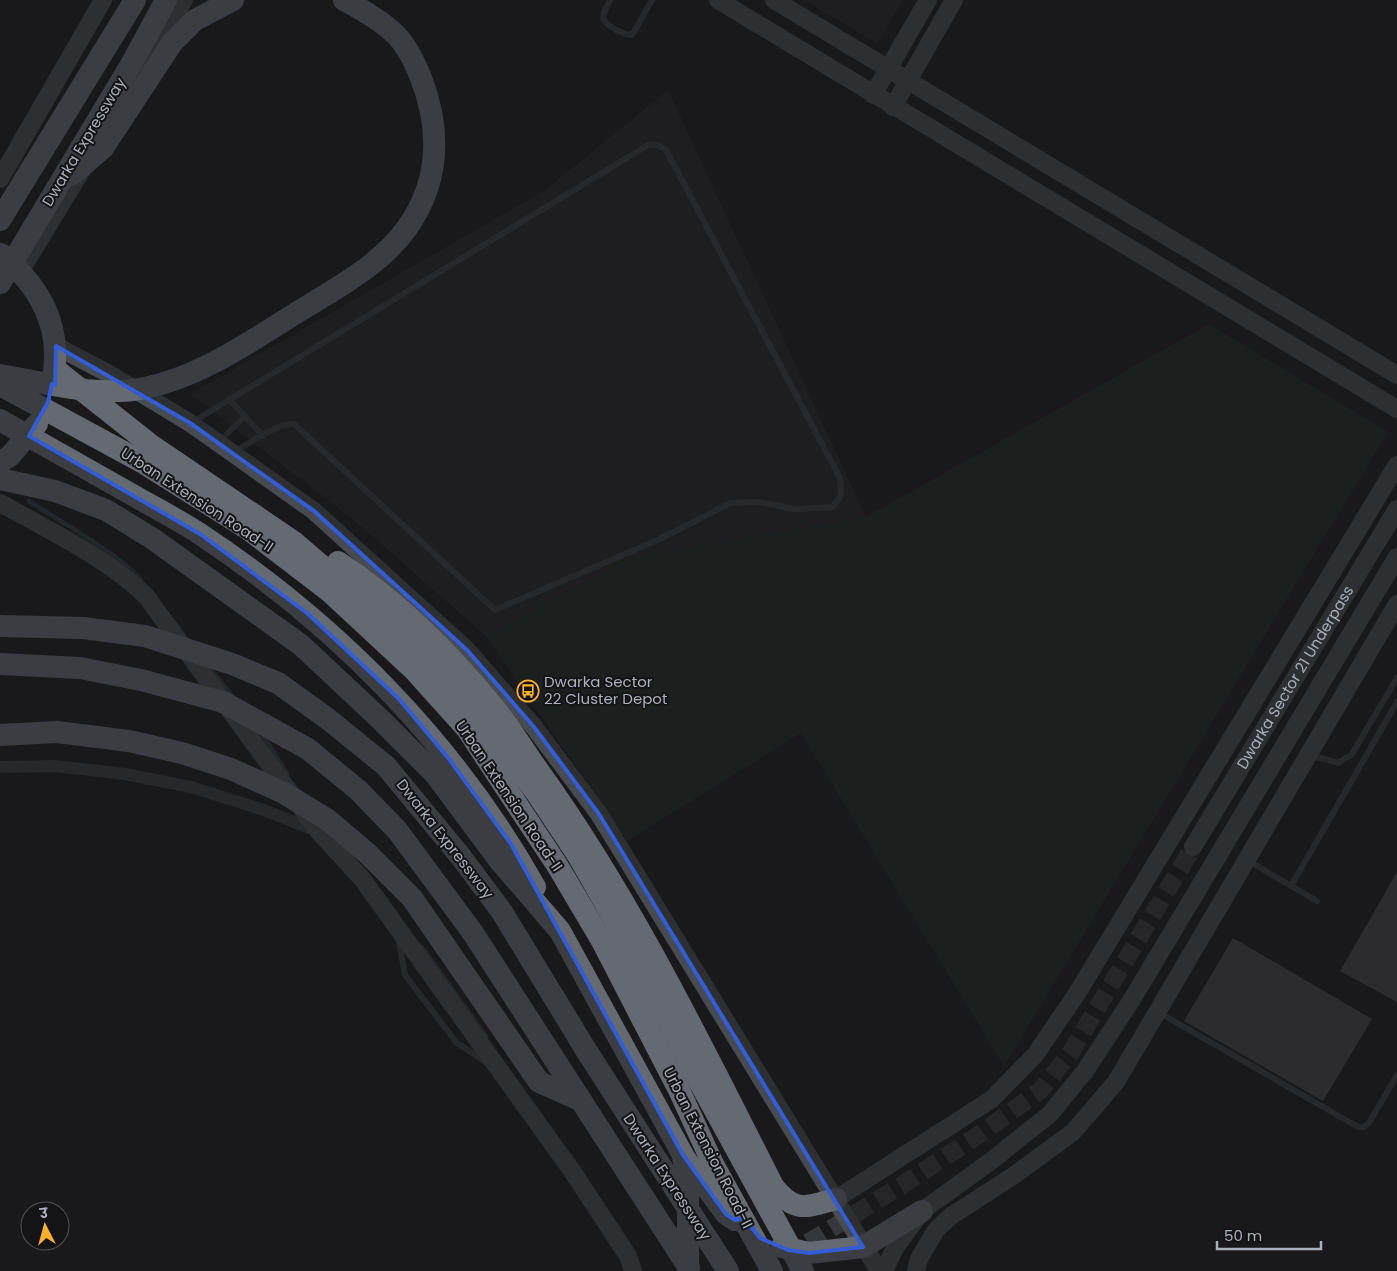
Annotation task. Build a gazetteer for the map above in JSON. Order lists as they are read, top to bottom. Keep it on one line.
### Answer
{"streets":{"highway":["Dwarka Expressway","Urban Extension Road-II"],"street":["Dwarka Sector 21 Underpass"]},"places":{"bus stop":["Dwarka Sector 22 Cluster Depot"]},"scale_bar":"50 m","north":"top"}
